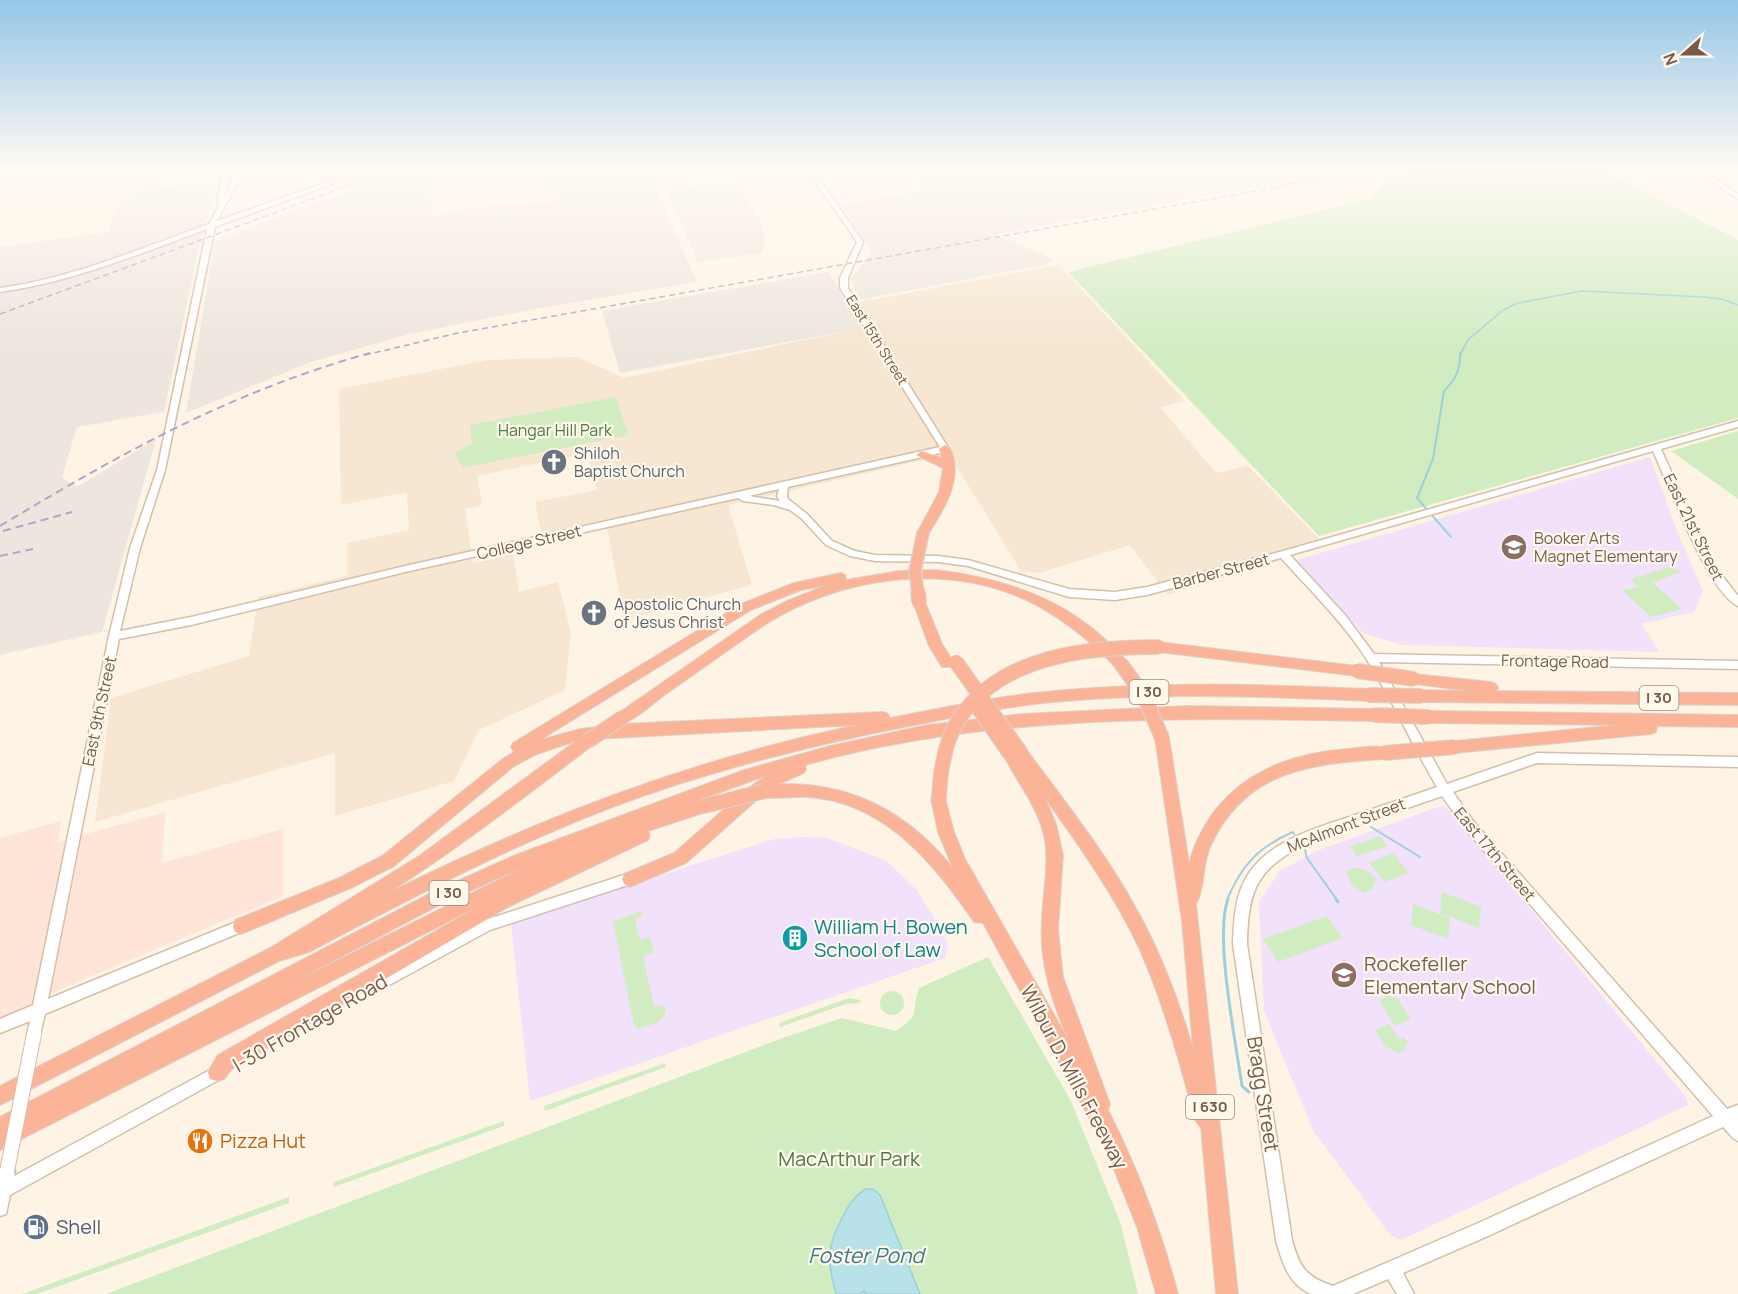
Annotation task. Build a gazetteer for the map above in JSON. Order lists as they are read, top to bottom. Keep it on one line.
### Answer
{"streets":{"highway":["I 30","Wilbur D. Mills Freeway","I 630"],"main road":["East 15th Street","East 21st Street","College Street","Barber Street","Frontage Road","East 9th Street","McAlmont Street","East 17th Street","I-30 Frontage Road","Bragg Street"]},"crossings":[["East 15th Street","College Street"],["East 21st Street","Barber Street"],["College Street","Barber Street"],["College Street","East 9th Street"],["Barber Street","East 17th Street"],["Frontage Road","East 17th Street"],["East 9th Street","I-30 Frontage Road"],["McAlmont Street","East 17th Street"],["McAlmont Street","Bragg Street"],["East 17th Street","Bragg Street"]],"water":["Foster Pond"],"parks":["Hangar Hill Park","MacArthur Park"],"places":{"church":["Shiloh Baptist Church","Apostolic Church of Jesus Christ"],"school or university":["Booker Arts Magnet Elementary","Rockefeller Elementary School"],"building":["William H. Bowen School of Law"],"restaurant":["Pizza Hut"],"fuel station":["Shell"]},"north":"left"}
